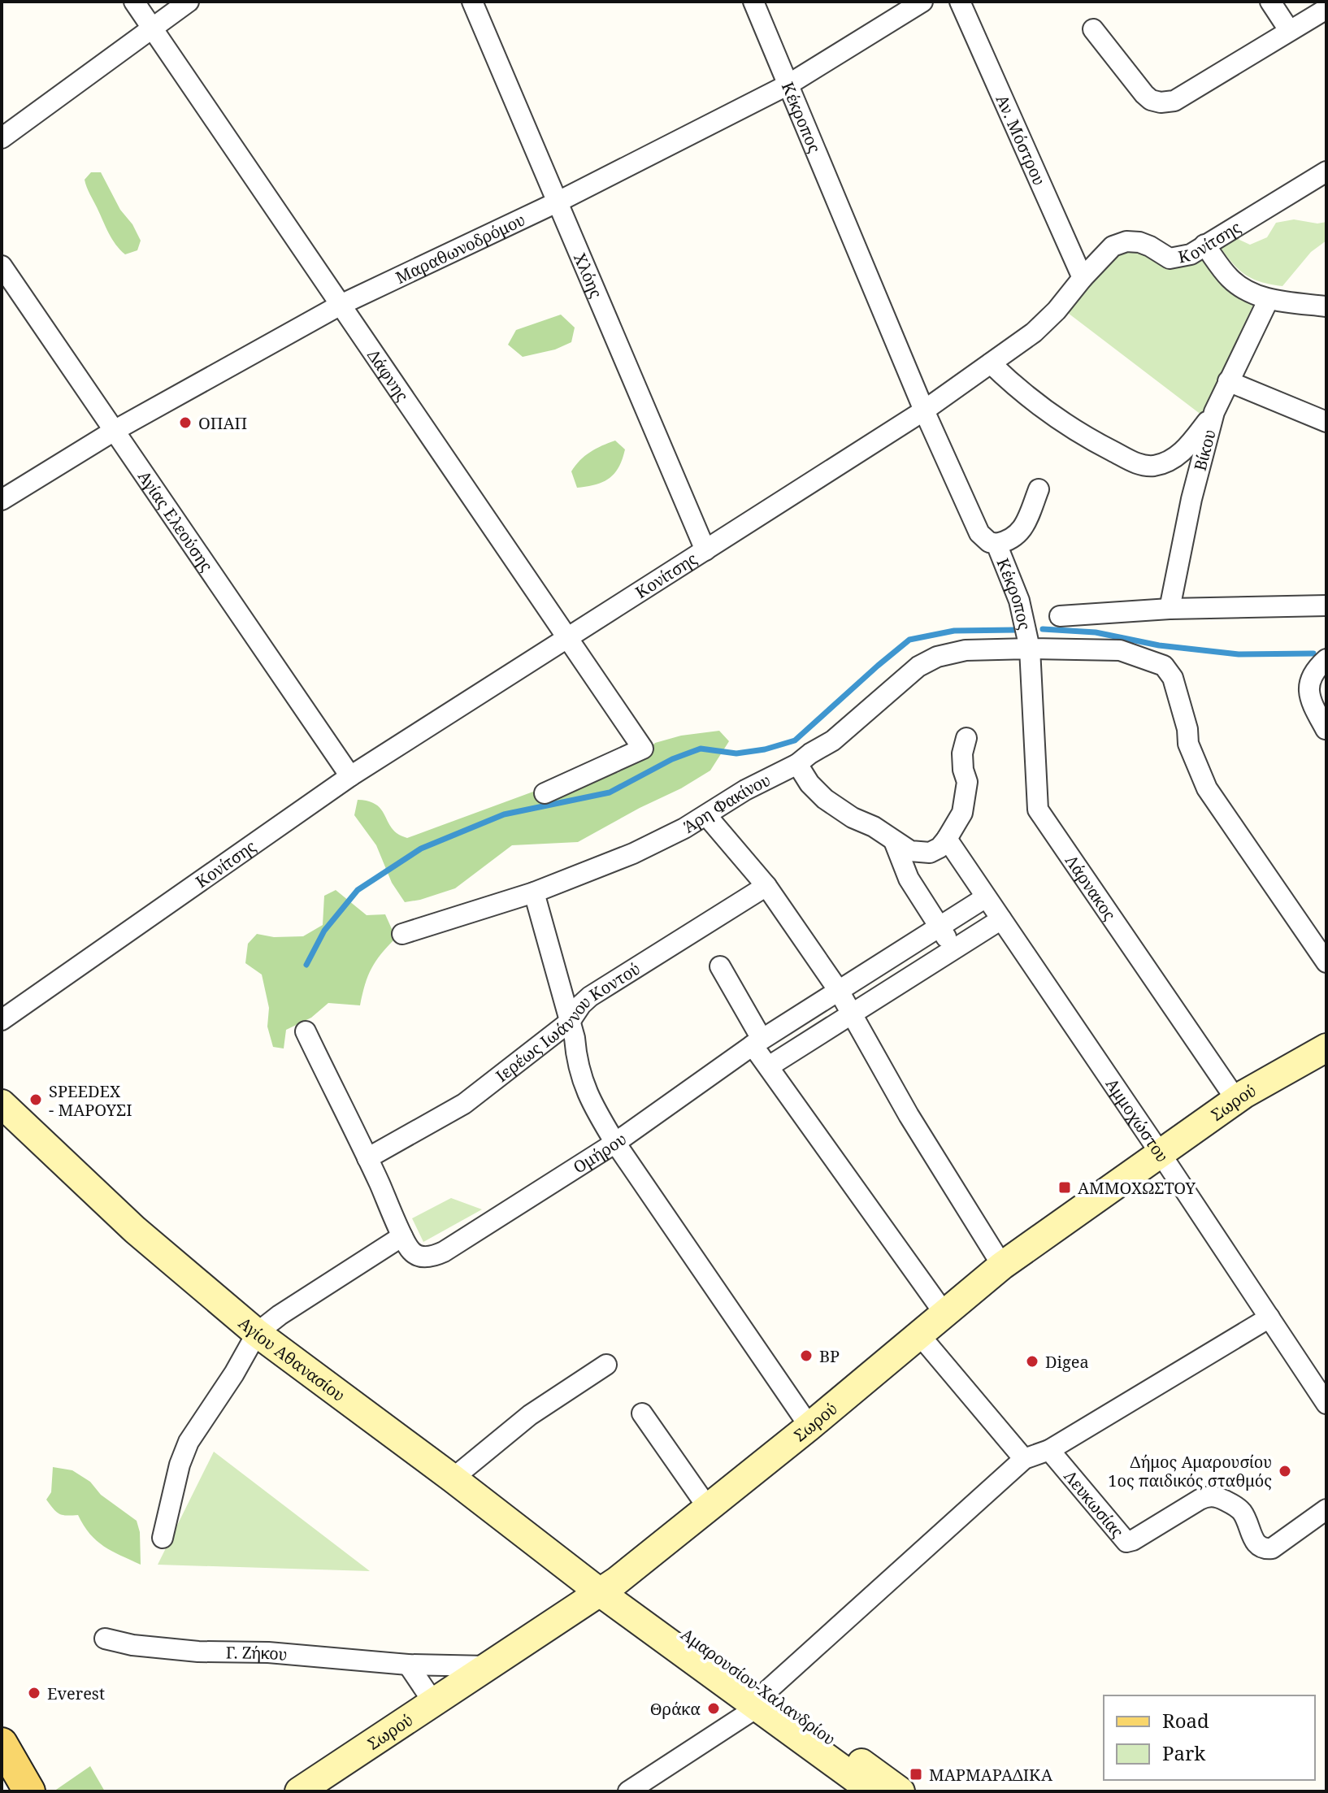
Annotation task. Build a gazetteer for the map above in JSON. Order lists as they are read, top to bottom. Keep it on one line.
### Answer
{"streets":{"street":["Κέκροπος","Αν. Μόστρου","Κονίτσης","Μαραθωνοδρόμου","Χλόης","Δάφνης","Βίκου","Αγίας Ελεούσης","Άρη Φακίνου","Λάρνακος","Ιερέως Ιωάννου Κοντού","Σωρού","Αμμοχώστου","Ομήρου","Αγίου Αθανασίου","Λευκωσίας","Γ. Ζήκου","Αμαρουσίου-Χαλανδρίου"]},"crossings":[["Κέκροπος","Κονίτσης"],["Κέκροπος","Μαραθωνοδρόμου"],["Κέκροπος","Άρη Φακίνου"],["Κέκροπος","Λάρνακος"],["Αν. Μόστρου","Κονίτσης"],["Κονίτσης","Χλόης"],["Κονίτσης","Δάφνης"],["Κονίτσης","Αγίας Ελεούσης"],["Μαραθωνοδρόμου","Χλόης"],["Μαραθωνοδρόμου","Δάφνης"],["Μαραθωνοδρόμου","Αγίας Ελεούσης"],["Άρη Φακίνου","Λάρνακος"],["Λάρνακος","Σωρού"],["Ιερέως Ιωάννου Κοντού","Ομήρου"],["Σωρού","Αμμοχώστου"],["Σωρού","Αγίου Αθανασίου"],["Σωρού","Γ. Ζήκου"],["Σωρού","Αμαρουσίου-Χαλανδρίου"],["Αμμοχώστου","Ομήρου"],["Αγίου Αθανασίου","Αμαρουσίου-Χαλανδρίου"]],"places":{"other":["ΟΠΑΠ","SPEEDEX - ΜΑΡΟΥΣΙ","BP","Digea","Δήμος Αμαρουσίου 1ος παιδικός σταθμός","Everest","Θράκα"],"transit":["ΑΜΜΟΧΩΣΤΟΥ","ΜΑΡΜΑΡΑΔΙΚΑ"]},"legend":["Road","Park"]}
